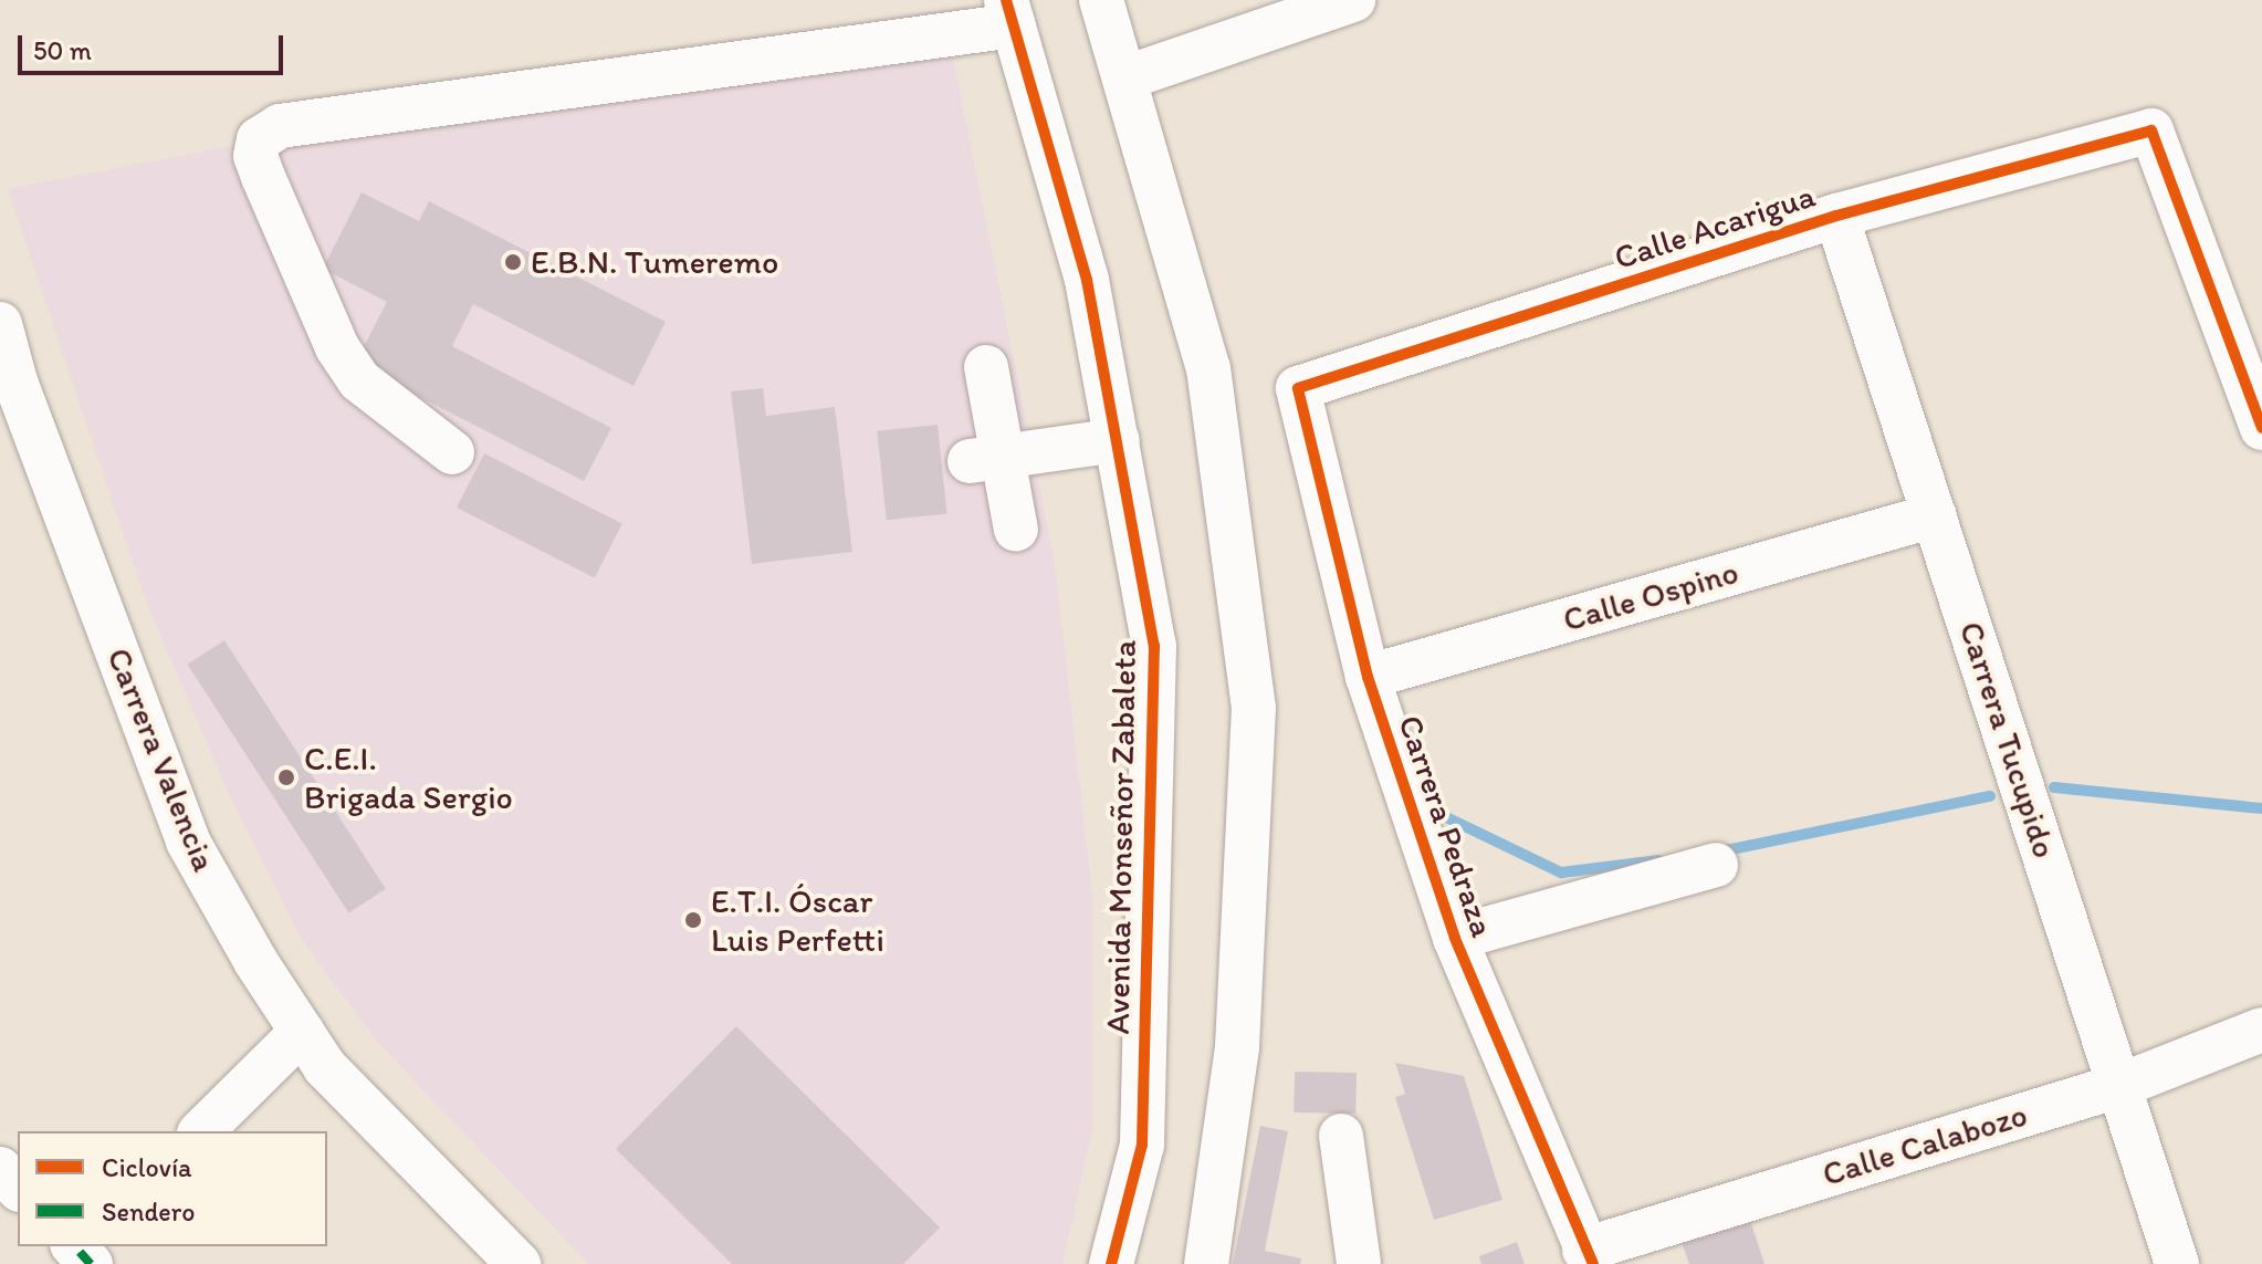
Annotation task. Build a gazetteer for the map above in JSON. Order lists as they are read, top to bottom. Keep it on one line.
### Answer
{"streets":{"street":["Calle Acarigua","Calle Ospino","Carrera Tucupido","Carrera Valencia","Carrera Pedraza","Avenida Monseñor Zabaleta","Calle Calabozo"]},"crossings":[["Calle Acarigua","Carrera Tucupido"],["Calle Acarigua","Carrera Pedraza"],["Calle Ospino","Carrera Tucupido"],["Calle Ospino","Carrera Pedraza"],["Carrera Tucupido","Calle Calabozo"],["Carrera Pedraza","Calle Calabozo"]],"places":["E.B.N. Tumeremo","C.E.I. Brigada Sergio","E.T.I. Óscar Luis Perfetti"],"legend":["Ciclovía","Sendero"],"scale_bar":"50 m"}
